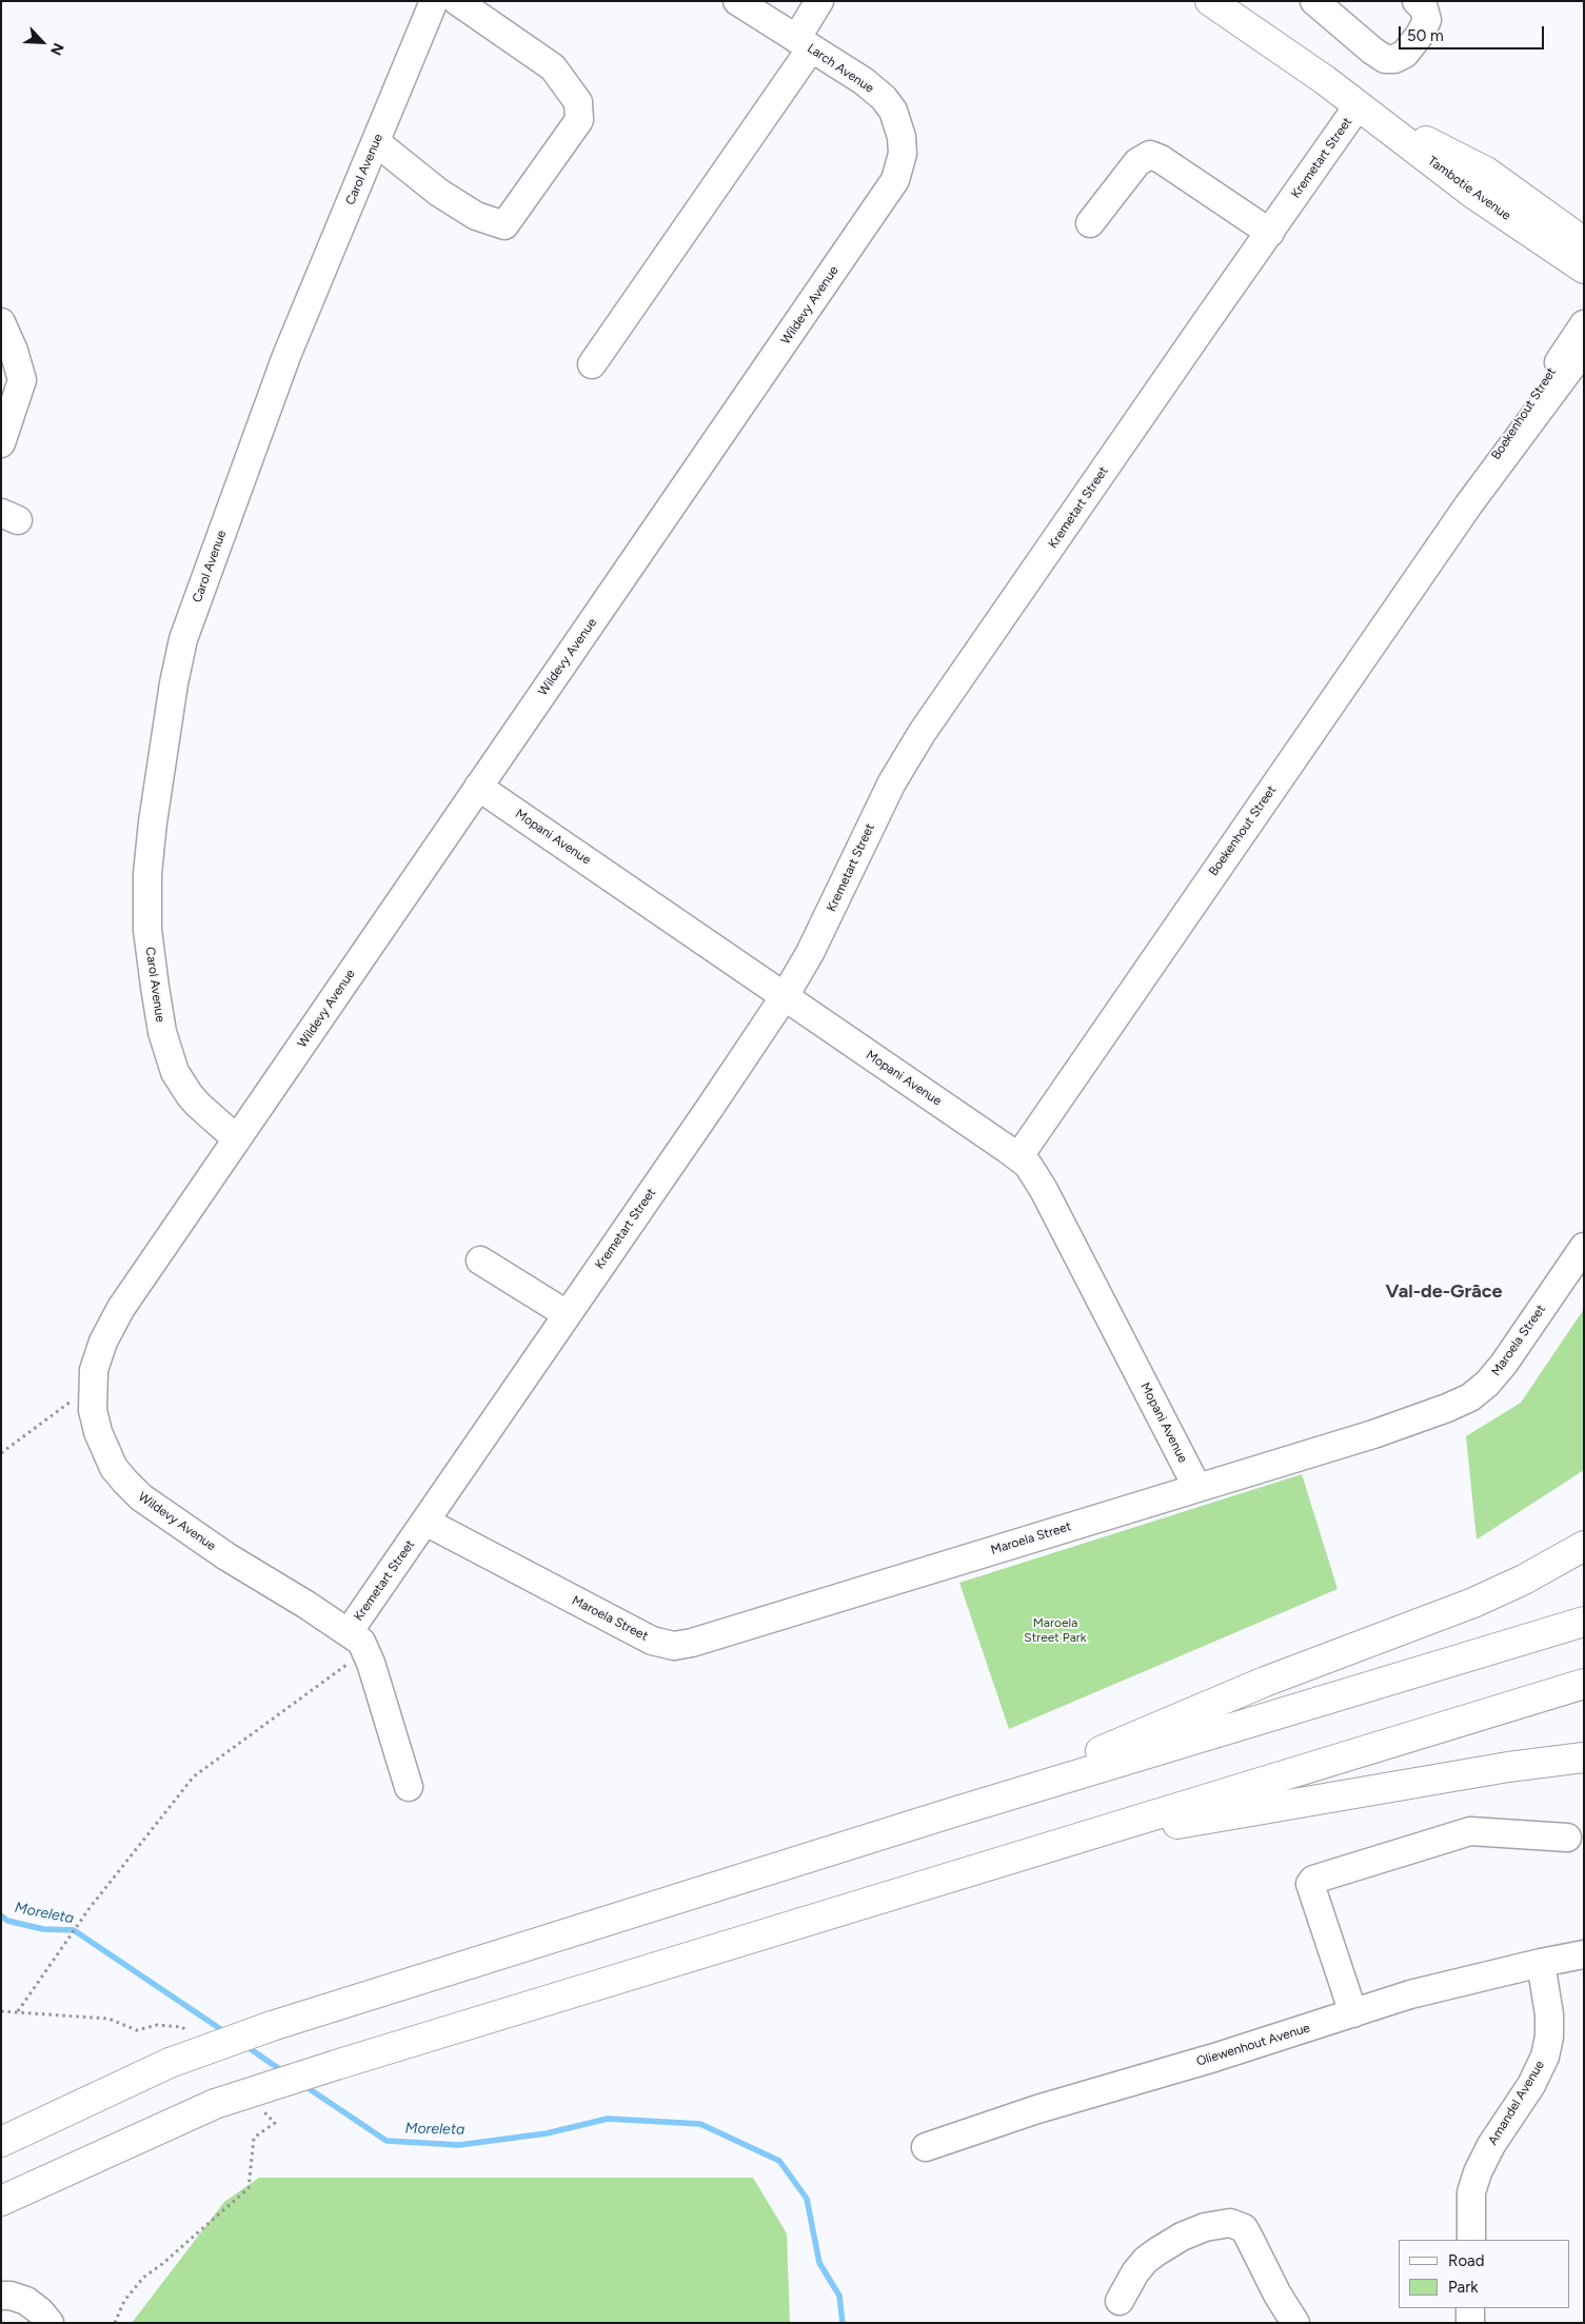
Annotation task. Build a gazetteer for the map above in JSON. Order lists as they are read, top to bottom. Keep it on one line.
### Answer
{"streets":{"main road":["Tambotie Avenue"],"street":["Larch Avenue","Kremetart Street","Carol Avenue","Wildevy Avenue","Boekenhout Street","Mopani Avenue","Maroela Street","Oliewenhout Avenue","Amandel Avenue"]},"crossings":[["Larch Avenue","Wildevy Avenue"],["Kremetart Street","Tambotie Avenue"],["Kremetart Street","Wildevy Avenue"],["Kremetart Street","Mopani Avenue"],["Kremetart Street","Maroela Street"],["Carol Avenue","Wildevy Avenue"],["Wildevy Avenue","Mopani Avenue"],["Boekenhout Street","Mopani Avenue"],["Mopani Avenue","Maroela Street"],["Oliewenhout Avenue","Amandel Avenue"]],"districts":["Val-de-Grâce"],"water":["Moreleta"],"parks":["Maroela Street Park"],"legend":["Road","Park"],"scale_bar":"50 m","north":"bottom right"}
